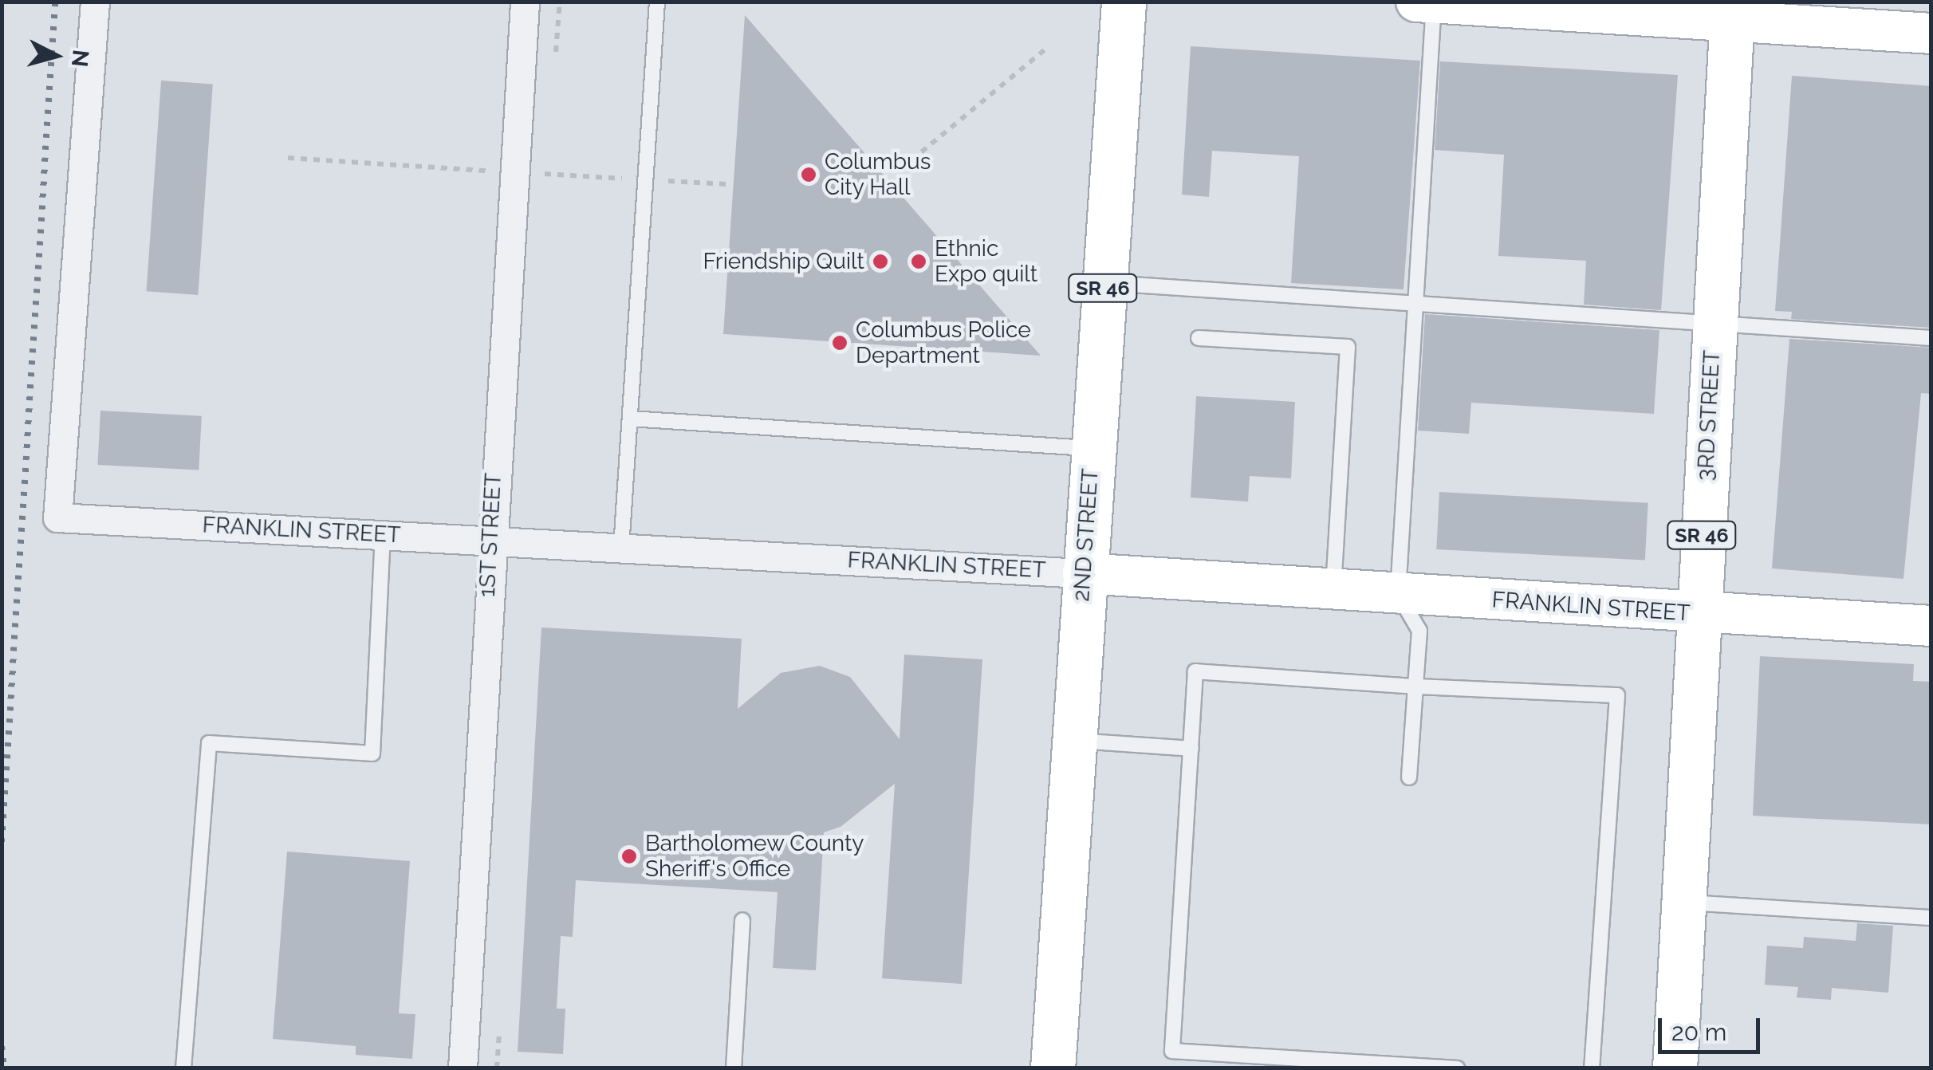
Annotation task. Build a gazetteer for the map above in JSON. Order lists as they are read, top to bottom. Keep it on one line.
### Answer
{"streets":{"highway":["SR 46","3RD STREET","2ND STREET"],"street":["FRANKLIN STREET","1ST STREET"]},"crossings":[["3RD STREET","FRANKLIN STREET"],["FRANKLIN STREET","1ST STREET"],["FRANKLIN STREET","2ND STREET"]],"places":["Columbus City Hall","Friendship Quilt","Ethnic Expo quilt","Columbus Police Department","Bartholomew County Sheriff's Office"],"scale_bar":"20 m","north":"right"}
